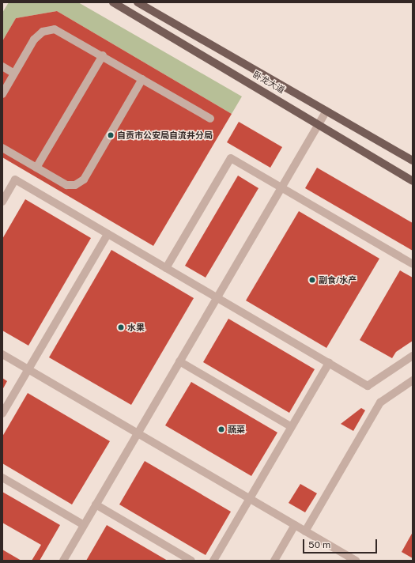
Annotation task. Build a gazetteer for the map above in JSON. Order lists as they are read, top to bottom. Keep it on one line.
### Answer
{"streets":{"main road":["卧龙大道"]},"places":["自贡市公安局自流井分局","副食/水产","水果","蔬菜"],"scale_bar":"50 m"}
